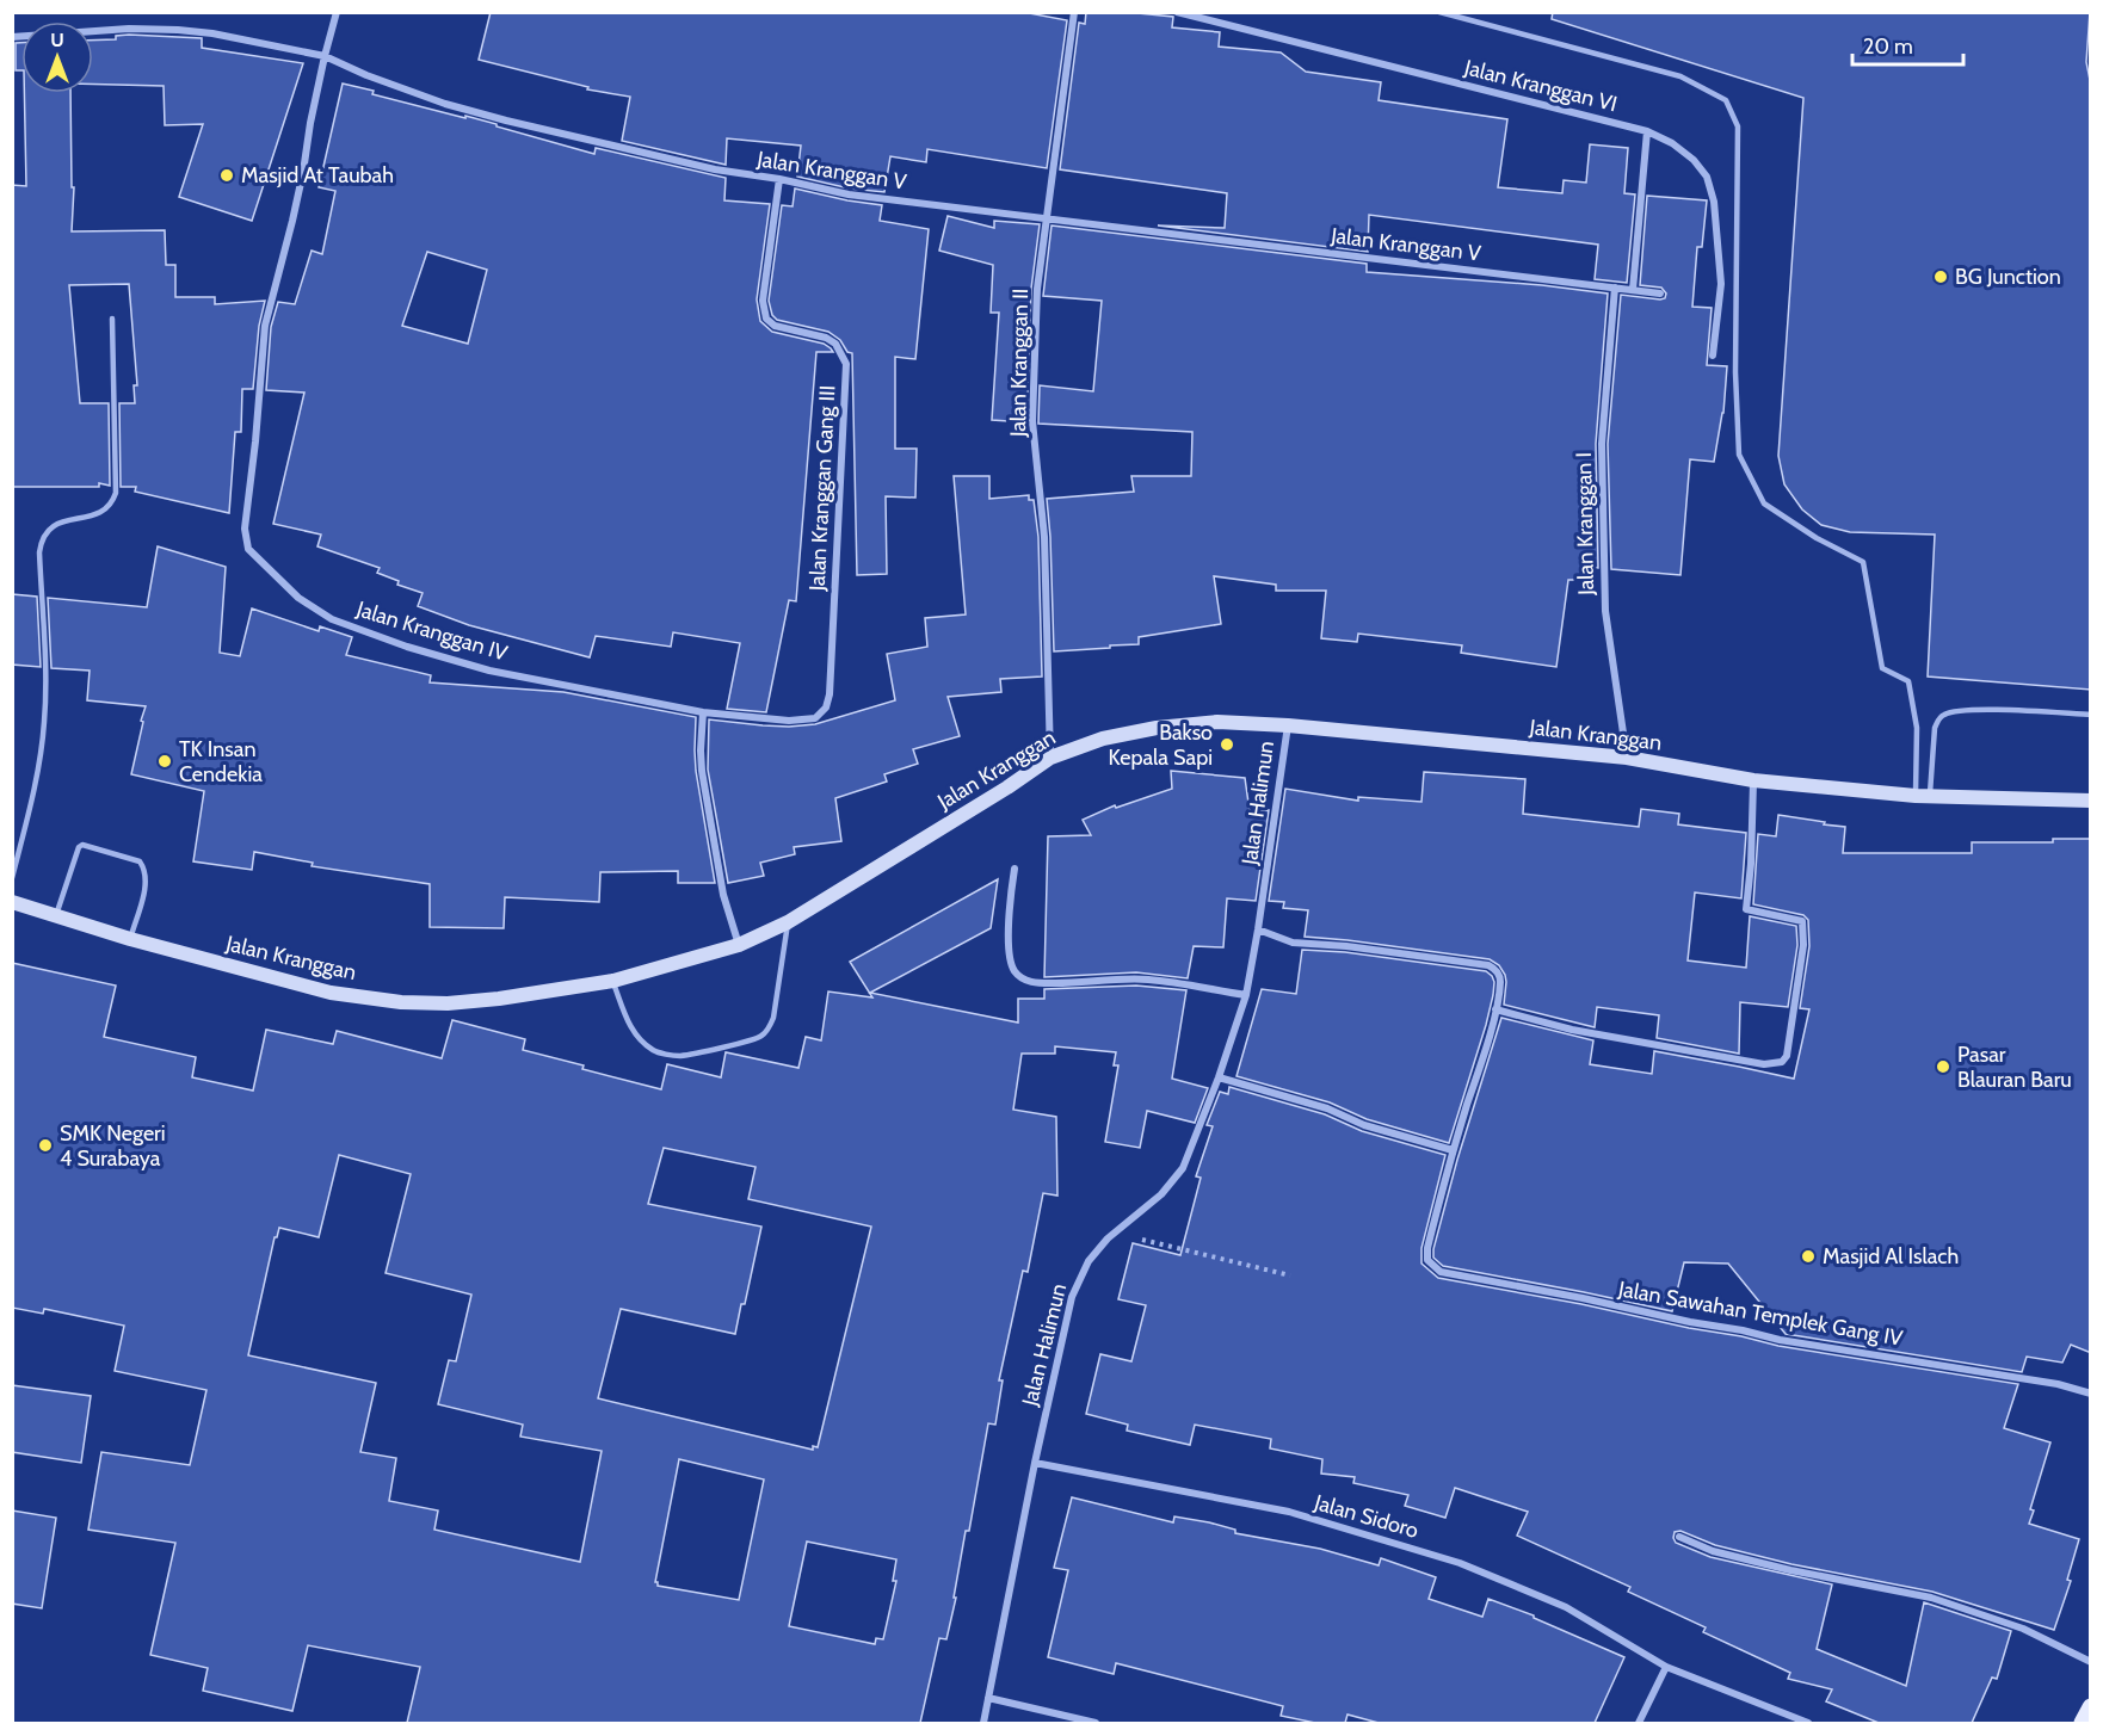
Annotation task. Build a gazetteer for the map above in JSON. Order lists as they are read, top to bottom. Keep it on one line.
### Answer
{"streets":{"main road":["Jalan Kranggan"],"street":["Jalan Kranggan VI","Jalan Kranggan V","Jalan Kranggan II","Jalan Kranggan Gang III","Jalan Kranggan I","Jalan Kranggan IV","Jalan Halimun","Jalan Sawahan Templek Gang IV","Jalan Sidoro"]},"crossings":[["Jalan Kranggan V","Jalan Kranggan II"],["Jalan Kranggan V","Jalan Kranggan Gang III"],["Jalan Kranggan V","Jalan Kranggan I"],["Jalan Kranggan V","Jalan Kranggan IV"],["Jalan Kranggan II","Jalan Kranggan"],["Jalan Kranggan Gang III","Jalan Kranggan IV"],["Jalan Kranggan I","Jalan Kranggan"],["Jalan Kranggan","Jalan Halimun"],["Jalan Halimun","Jalan Sidoro"]],"places":["Masjid At Taubah","BG Junction","Bakso Kepala Sapi","TK Insan Cendekia","Pasar Blauran Baru","SMK Negeri 4 Surabaya","Masjid Al Islach"],"scale_bar":"20 m","north":"top"}
